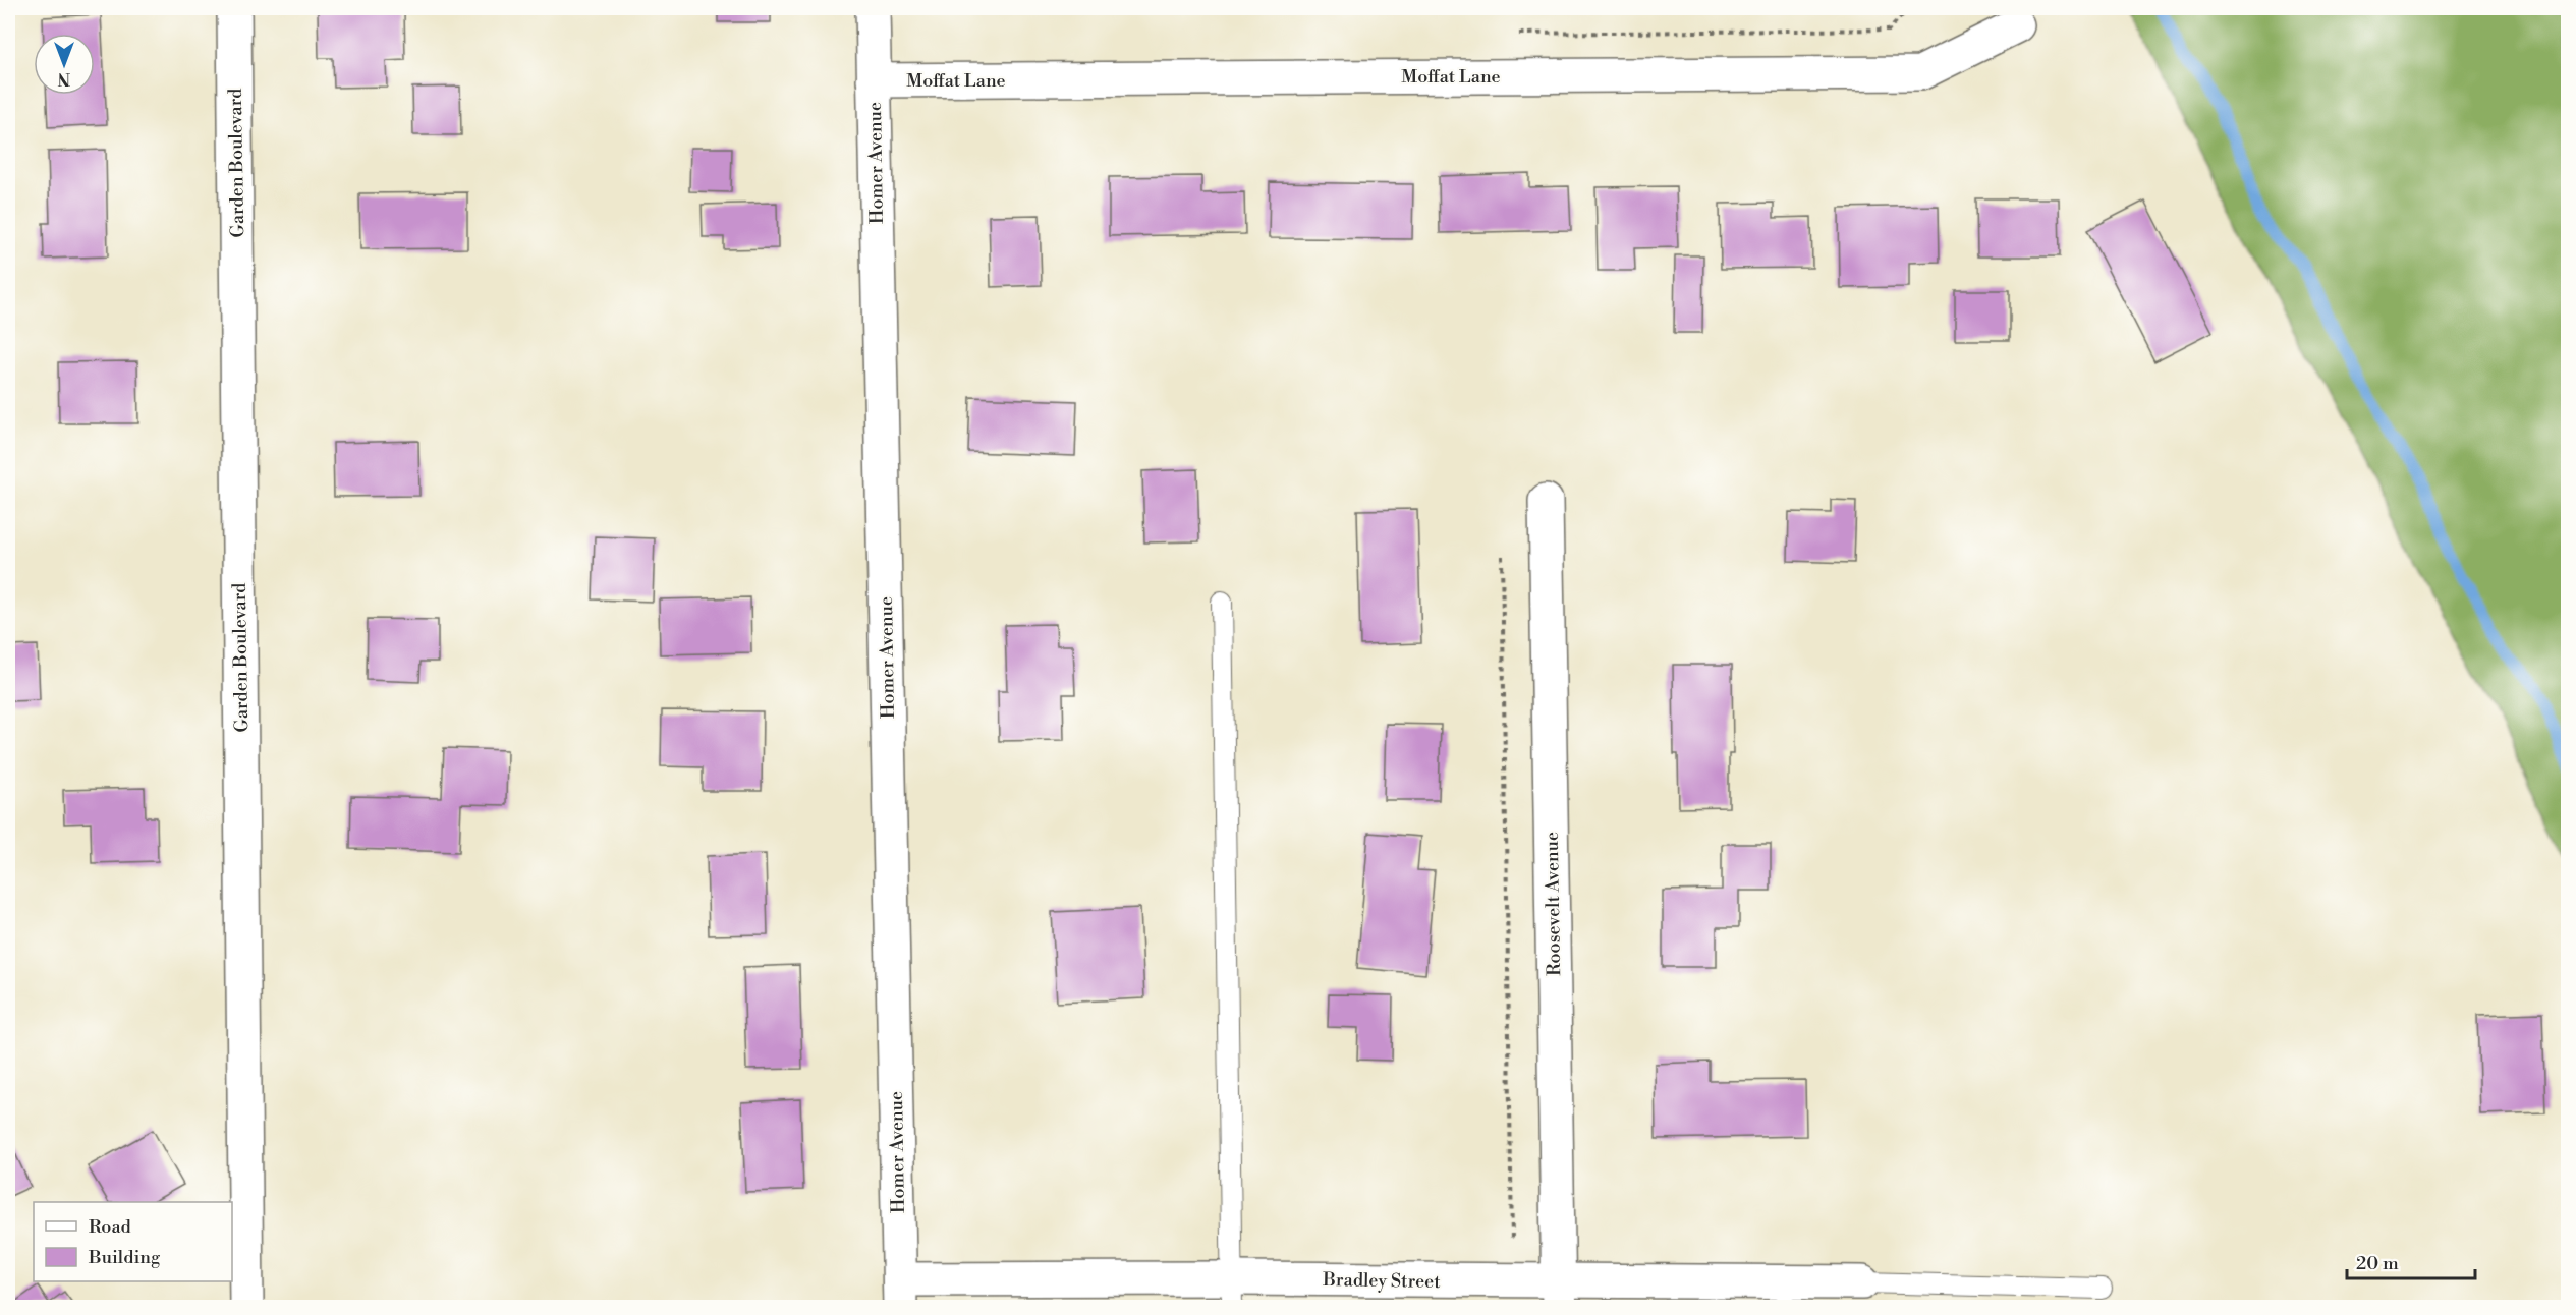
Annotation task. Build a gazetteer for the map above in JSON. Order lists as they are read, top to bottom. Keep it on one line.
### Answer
{"streets":{"street":["Moffat Lane","Garden Boulevard","Homer Avenue","Roosevelt Avenue","Bradley Street"]},"crossings":[["Moffat Lane","Homer Avenue"],["Homer Avenue","Bradley Street"],["Roosevelt Avenue","Bradley Street"]],"legend":["Road","Building"],"scale_bar":"20 m","north":"bottom"}
